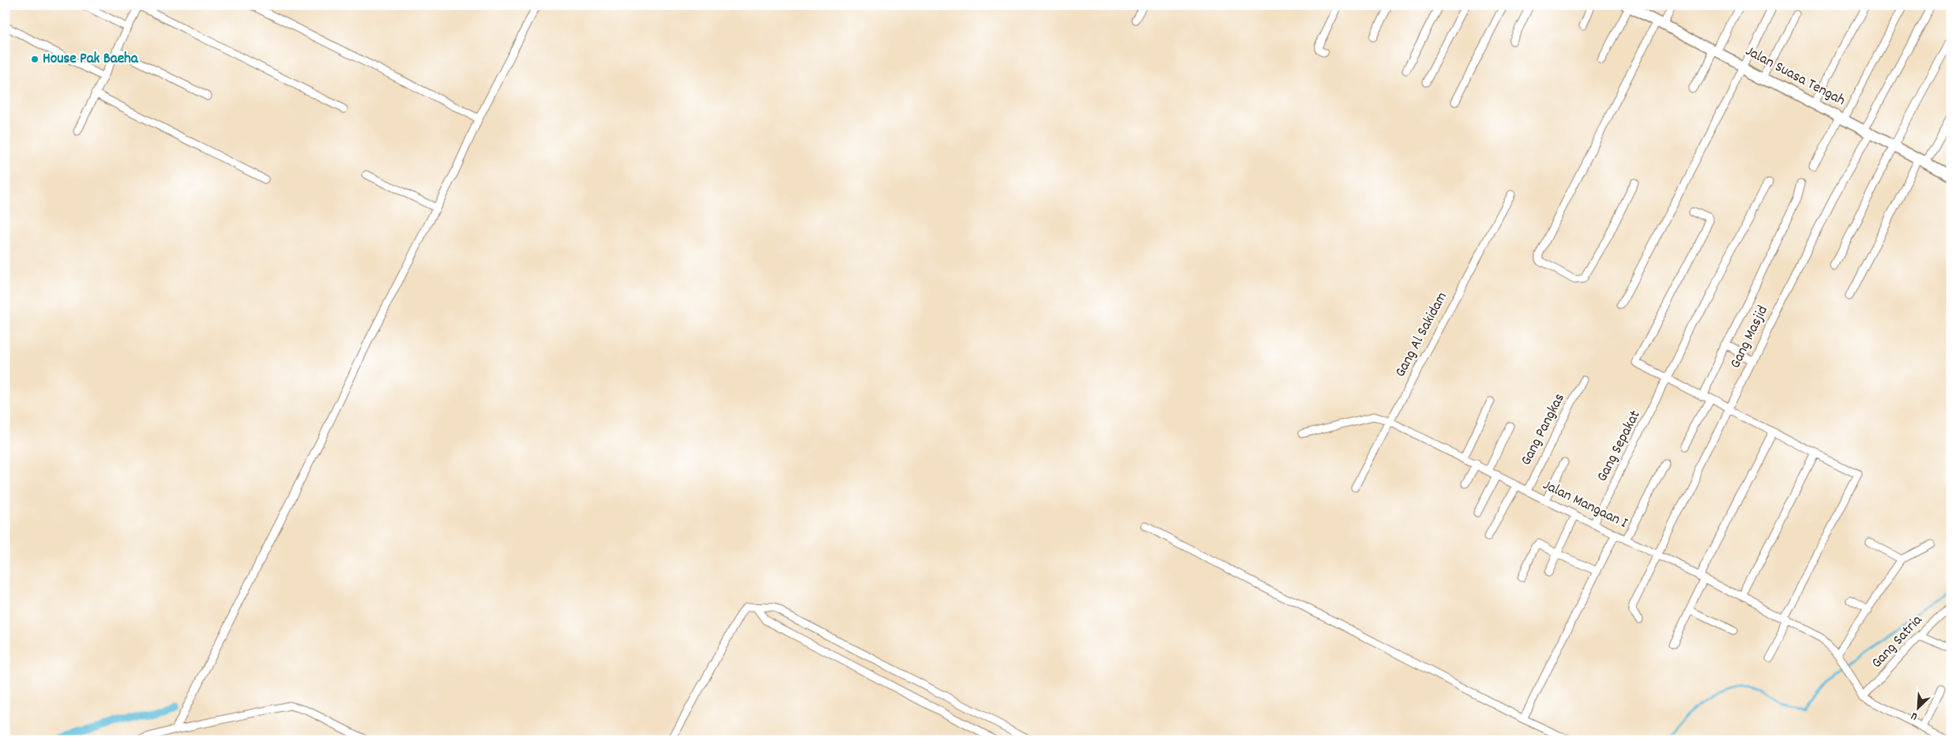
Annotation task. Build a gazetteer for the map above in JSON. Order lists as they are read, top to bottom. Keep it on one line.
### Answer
{"streets":{"street":["Jalan Suasa Tengah","Gang Al Sakidam","Gang Masjid","Gang Pangkas","Gang Sepakat","Jalan Mangaan I","Gang Satria"]},"crossings":[["Jalan Suasa Tengah","Gang Masjid"],["Gang Al Sakidam","Jalan Mangaan I"],["Gang Masjid","Jalan Mangaan I"],["Gang Pangkas","Jalan Mangaan I"],["Gang Sepakat","Jalan Mangaan I"],["Jalan Mangaan I","Gang Satria"]],"places":["House Pak Baeha"],"north":"bottom left"}
